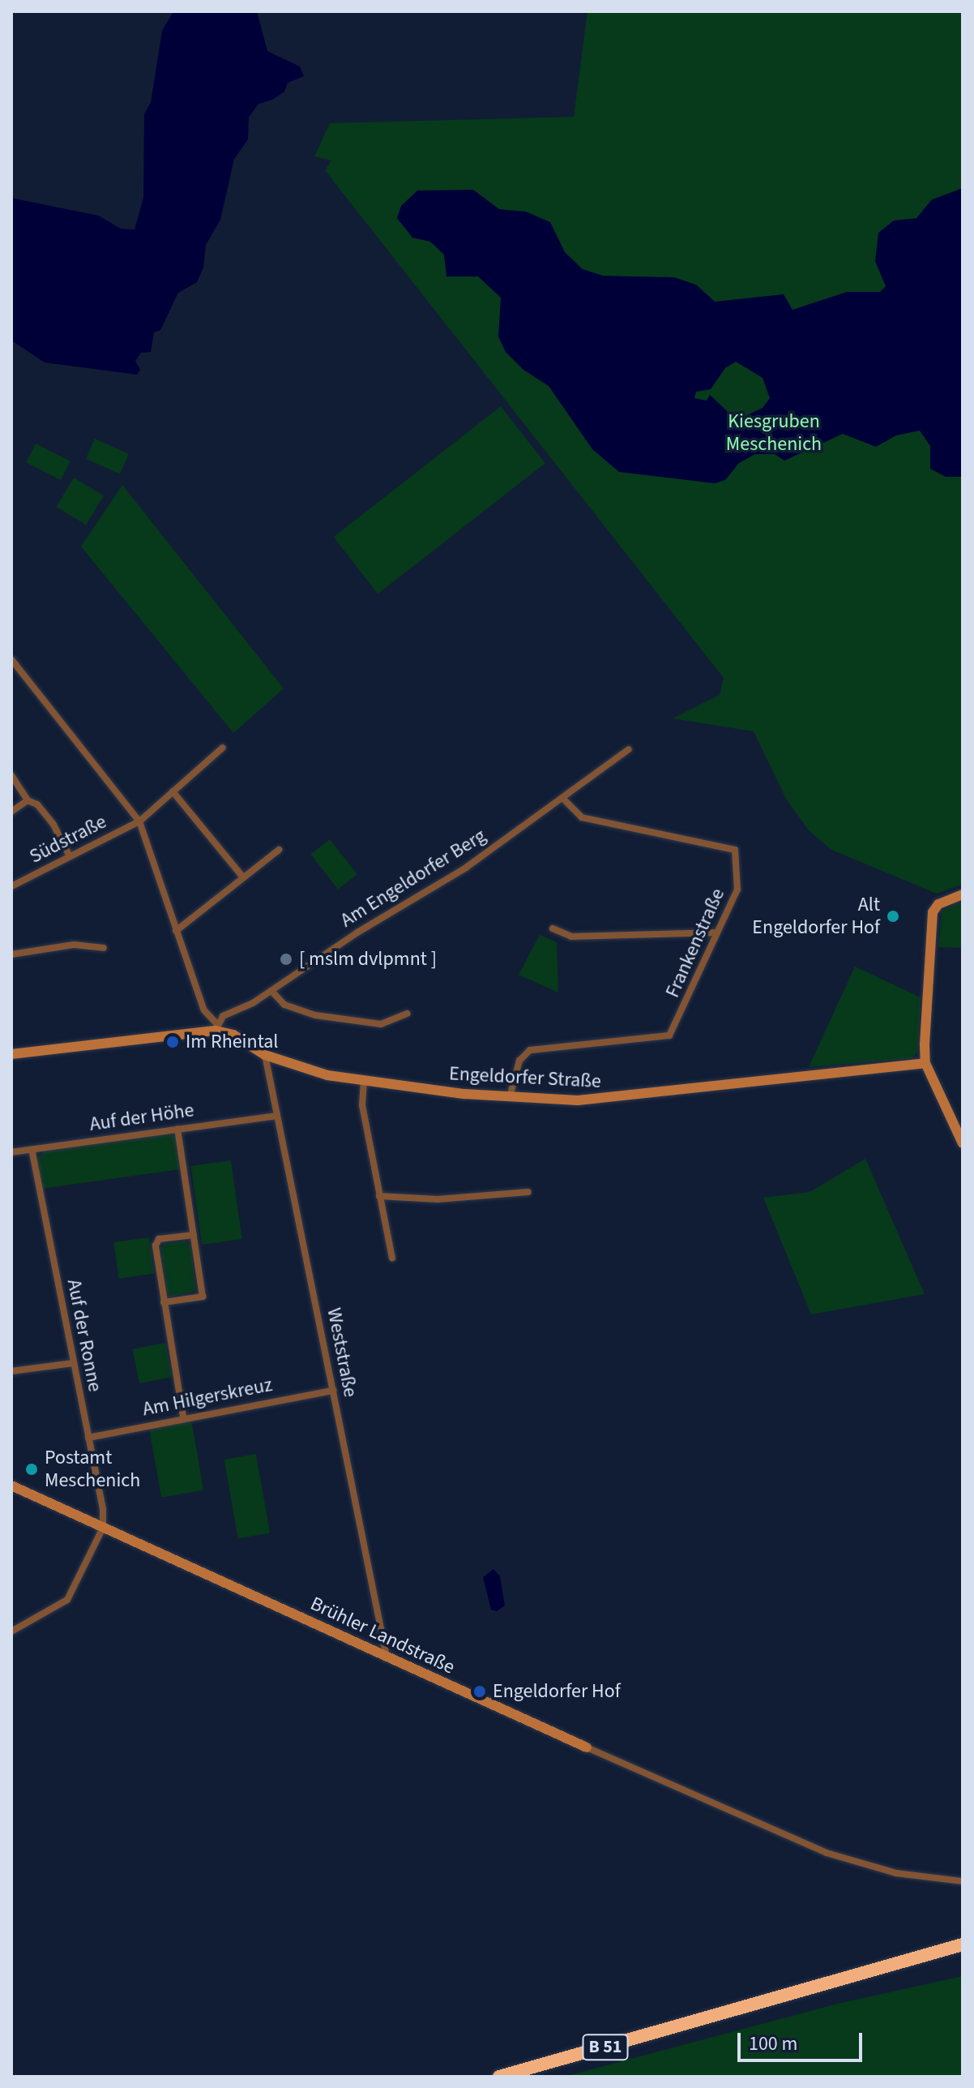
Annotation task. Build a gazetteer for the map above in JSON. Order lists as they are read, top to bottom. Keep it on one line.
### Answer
{"streets":{"highway":["B 51"],"street":["Südstraße","Am Engeldorfer Berg","Frankenstraße","Engeldorfer Straße","Auf der Höhe","Auf der Ronne","Weststraße","Am Hilgerskreuz","Brühler Landstraße"]},"crossings":[["Am Engeldorfer Berg","Frankenstraße"],["Am Engeldorfer Berg","Engeldorfer Straße"],["Frankenstraße","Engeldorfer Straße"],["Engeldorfer Straße","Weststraße"],["Auf der Höhe","Auf der Ronne"],["Auf der Höhe","Weststraße"],["Auf der Ronne","Am Hilgerskreuz"],["Auf der Ronne","Brühler Landstraße"],["Weststraße","Am Hilgerskreuz"],["Weststraße","Brühler Landstraße"]],"parks":["Kiesgruben Meschenich"],"places":["Alt Engeldorfer Hof","[ mslm dvlpmnt ]","Im Rheintal","Postamt Meschenich","Engeldorfer Hof"],"scale_bar":"100 m"}
